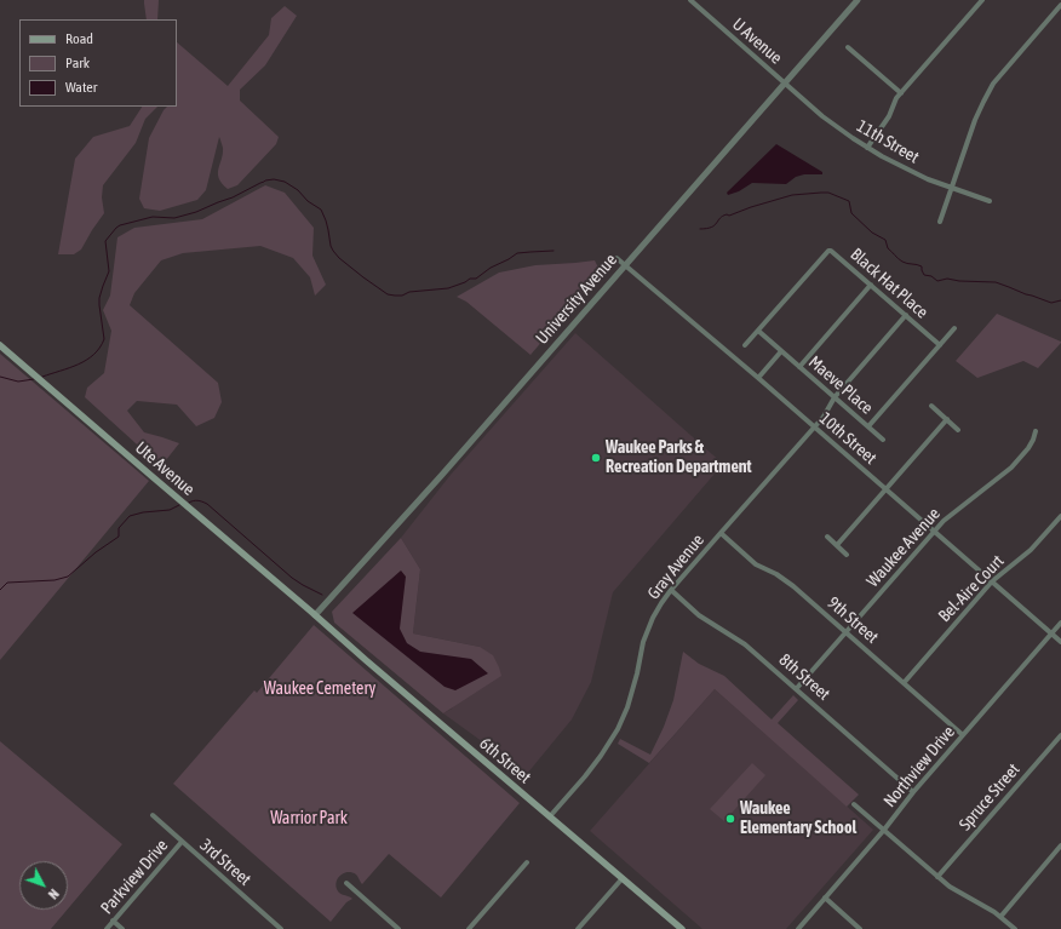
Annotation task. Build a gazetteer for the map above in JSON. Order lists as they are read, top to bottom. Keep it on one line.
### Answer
{"streets":{"main road":["Ute Avenue","6th Street"],"street":["U Avenue","11th Street","Black Hat Place","University Avenue","Maeve Place","10th Street","Waukee Avenue","Gray Avenue","Bel-Aire Court","9th Street","8th Street","Northview Drive","Spruce Street","3rd Street","Parkview Drive"]},"crossings":[["U Avenue","11th Street"],["U Avenue","University Avenue"],["11th Street","University Avenue"],["Black Hat Place","Maeve Place"],["Black Hat Place","Gray Avenue"],["University Avenue","10th Street"],["University Avenue","Ute Avenue"],["University Avenue","6th Street"],["Maeve Place","Gray Avenue"],["10th Street","Waukee Avenue"],["10th Street","Gray Avenue"],["10th Street","Bel-Aire Court"],["10th Street","Northview Drive"],["Ute Avenue","6th Street"],["Waukee Avenue","9th Street"],["Waukee Avenue","8th Street"],["Gray Avenue","9th Street"],["Gray Avenue","8th Street"],["Gray Avenue","6th Street"],["Bel-Aire Court","9th Street"],["9th Street","Northview Drive"],["8th Street","Northview Drive"],["3rd Street","Parkview Drive"]],"parks":["Waukee Cemetery","Warrior Park"],"places":["Waukee Parks & Recreation Department","Waukee Elementary School"],"legend":["Road","Park","Water"],"north":"bottom right"}
